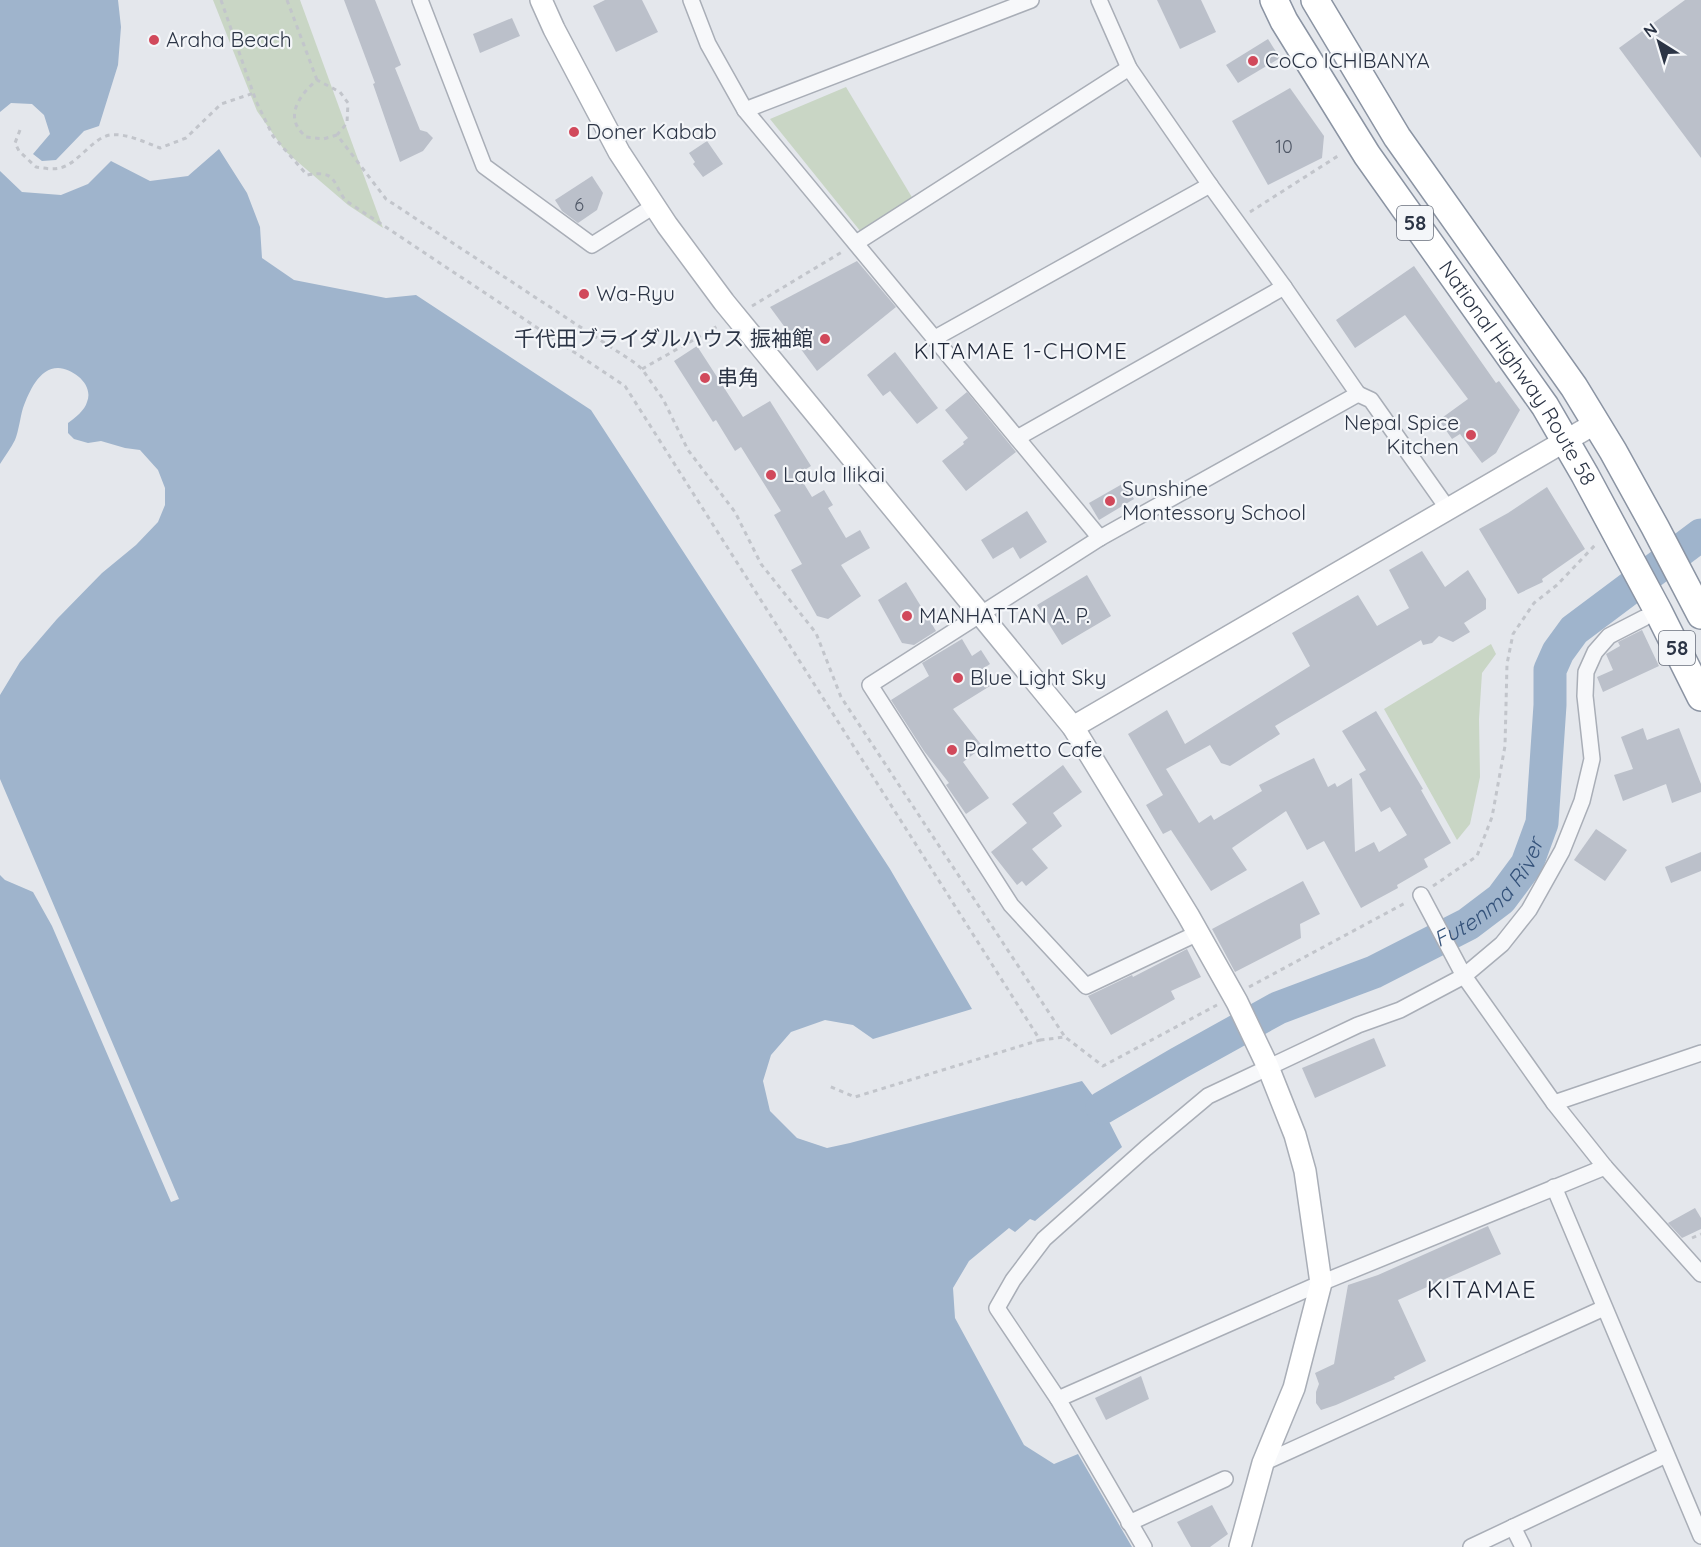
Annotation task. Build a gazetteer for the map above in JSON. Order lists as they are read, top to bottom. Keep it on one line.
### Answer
{"streets":{"highway":["58","National Highway Route 58"]},"districts":["KITAMAE 1-CHOME","KITAMAE"],"water":["Futenma River"],"places":["Araha Beach","CoCo ICHIBANYA","Doner Kabab","Wa-Ryu","千代田ブライダルハウス 振袖館","串角","Nepal Spice Kitchen","Laula Ilikai","Sunshine Montessory School","MANHATTAN A. P.","Blue Light Sky","Palmetto Cafe"],"house_numbers":["10","6"],"north":"top left"}
